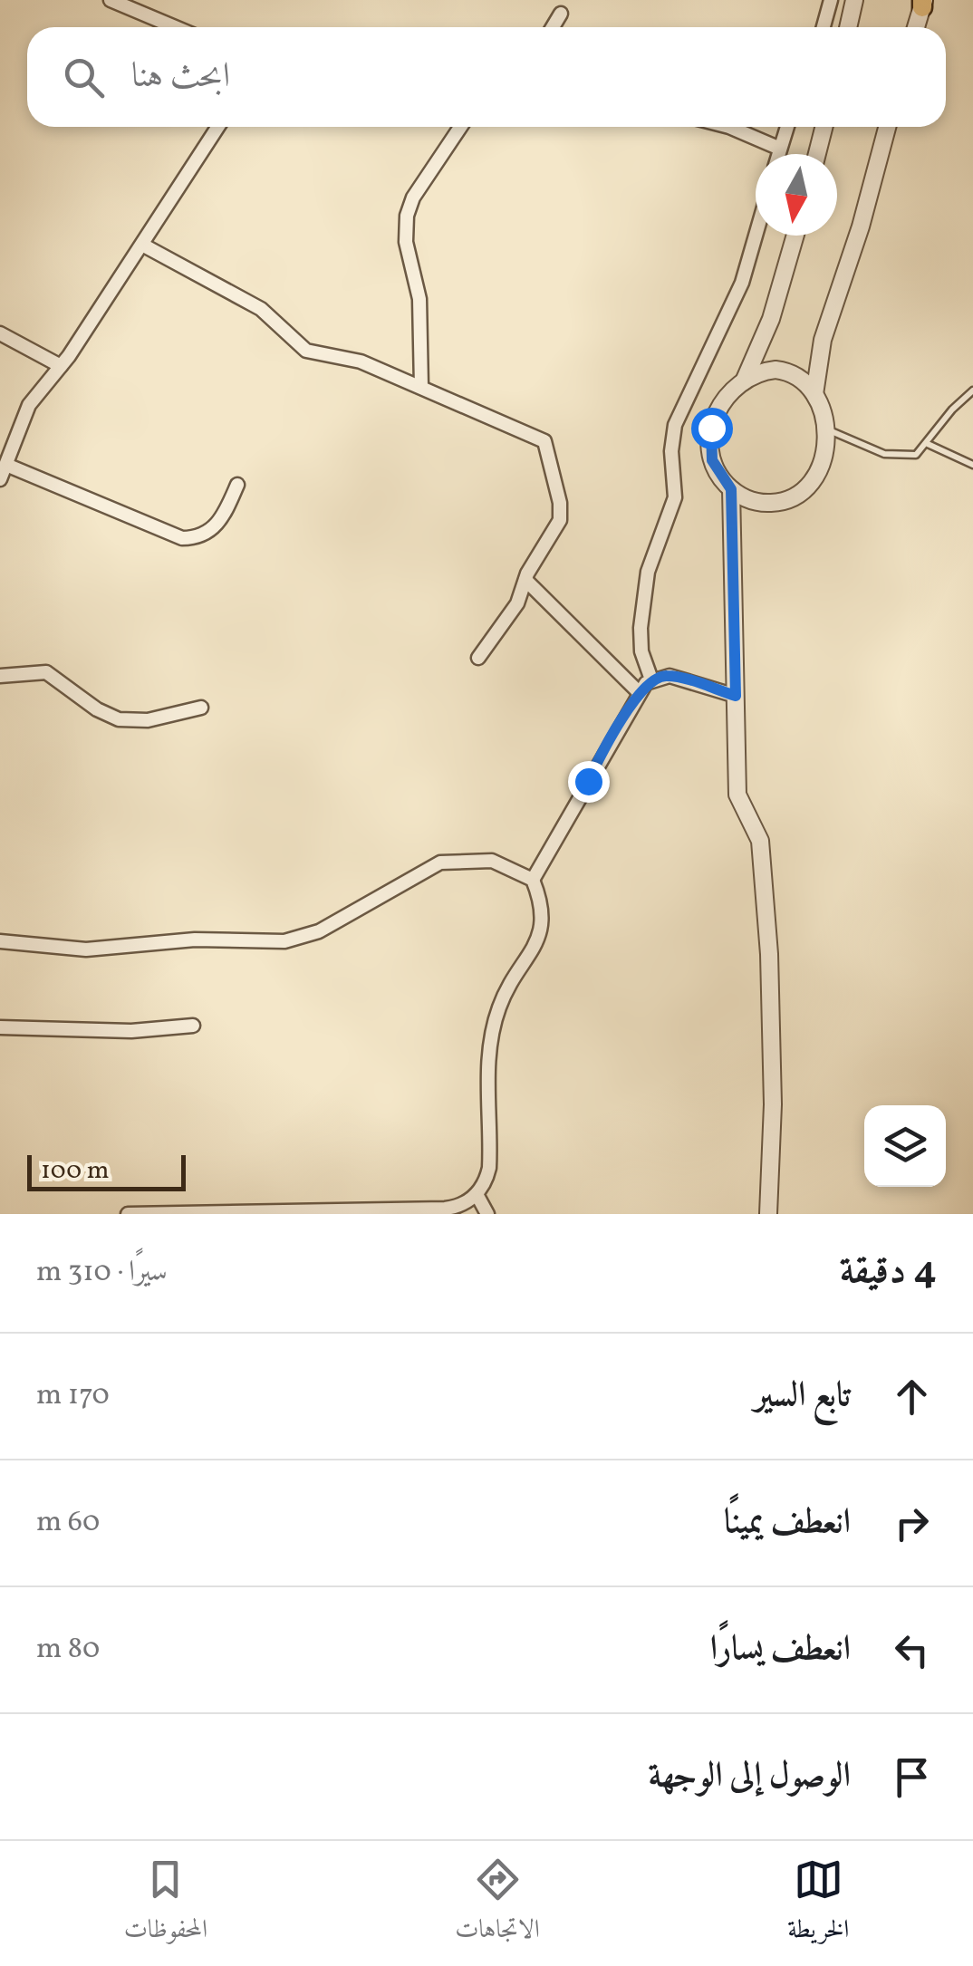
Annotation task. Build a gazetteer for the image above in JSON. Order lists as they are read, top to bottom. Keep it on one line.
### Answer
{"scale_bar":"100 m","north":"bottom","page":{"search":"ابحث هنا","scale":"100 m","heading":["4 دقيقة","سيرًا · 310 m"],"list":[["تابع السير","170 m"],["انعطف يمينًا","60 m"],["انعطف يسارًا","80 m"],"الوصول إلى الوجهة"],"nav":["الخريطة","الاتجاهات","المحفوظات"]}}
